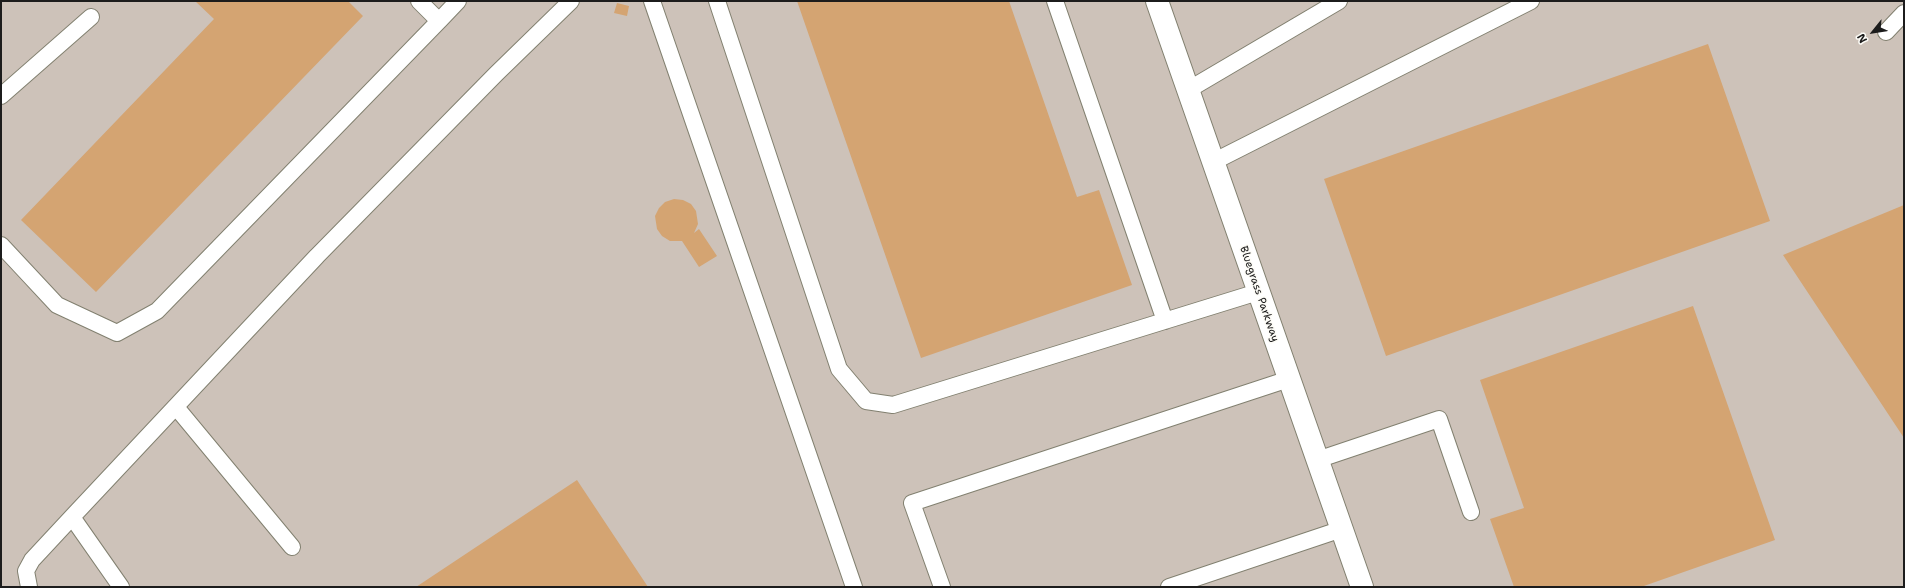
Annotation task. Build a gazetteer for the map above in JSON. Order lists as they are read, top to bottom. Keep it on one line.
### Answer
{"streets":{"street":["Bluegrass Parkway"]},"north":"bottom left"}
